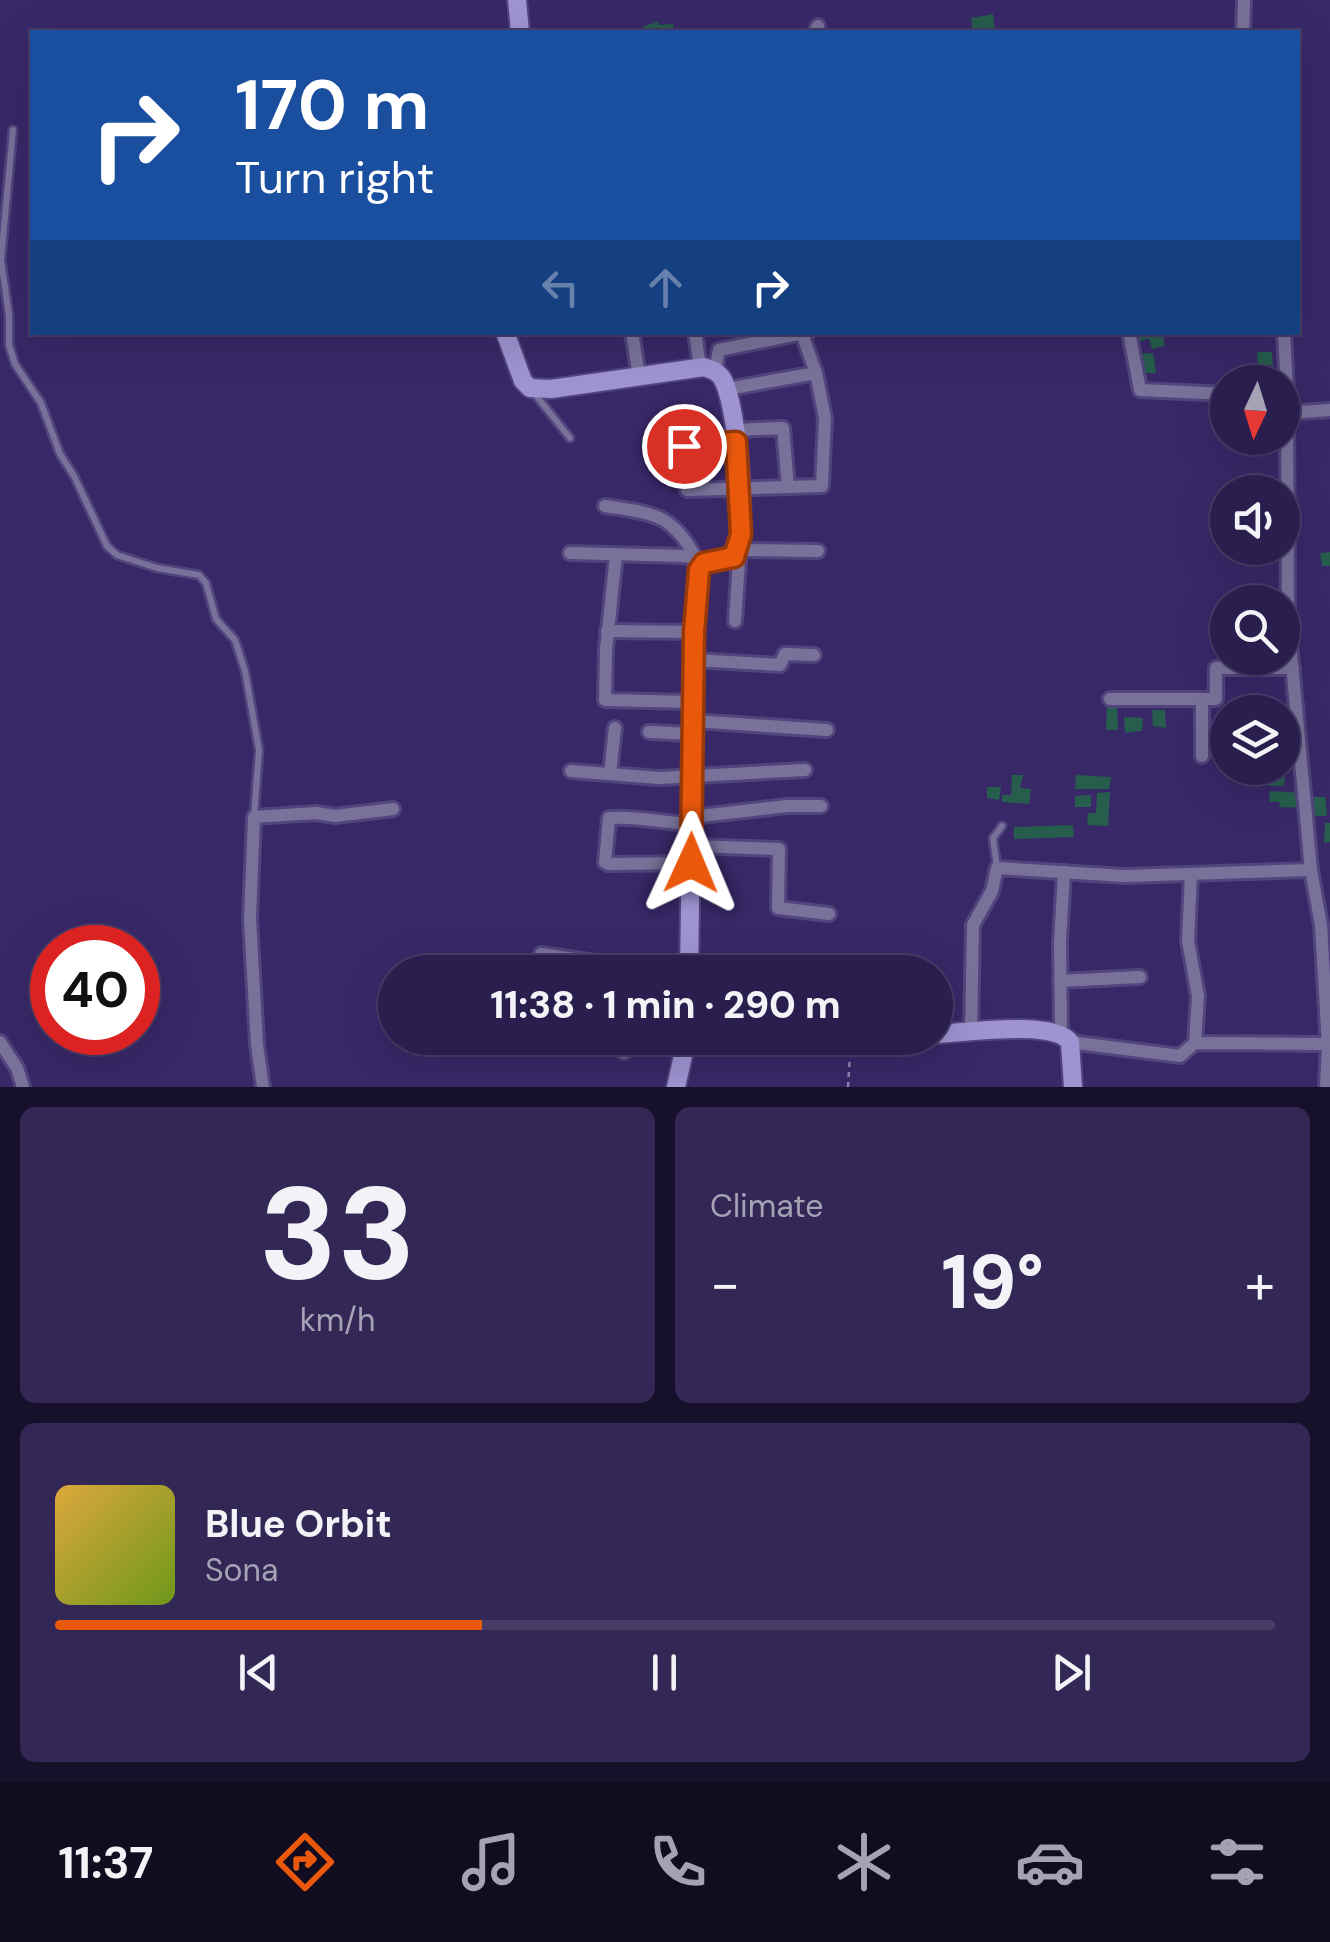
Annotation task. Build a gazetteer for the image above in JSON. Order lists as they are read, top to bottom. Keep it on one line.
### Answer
{"north":"bottom","page":{"turn":["170 m","Turn right"],"limit":"40","trip":"11:38 · 1 min · 290 m","tile":[["33","km/h"],"Climate"],"heat":["−","19°","+"],"song":["Blue Orbit","Sona"],"tabs":"11:37"}}
